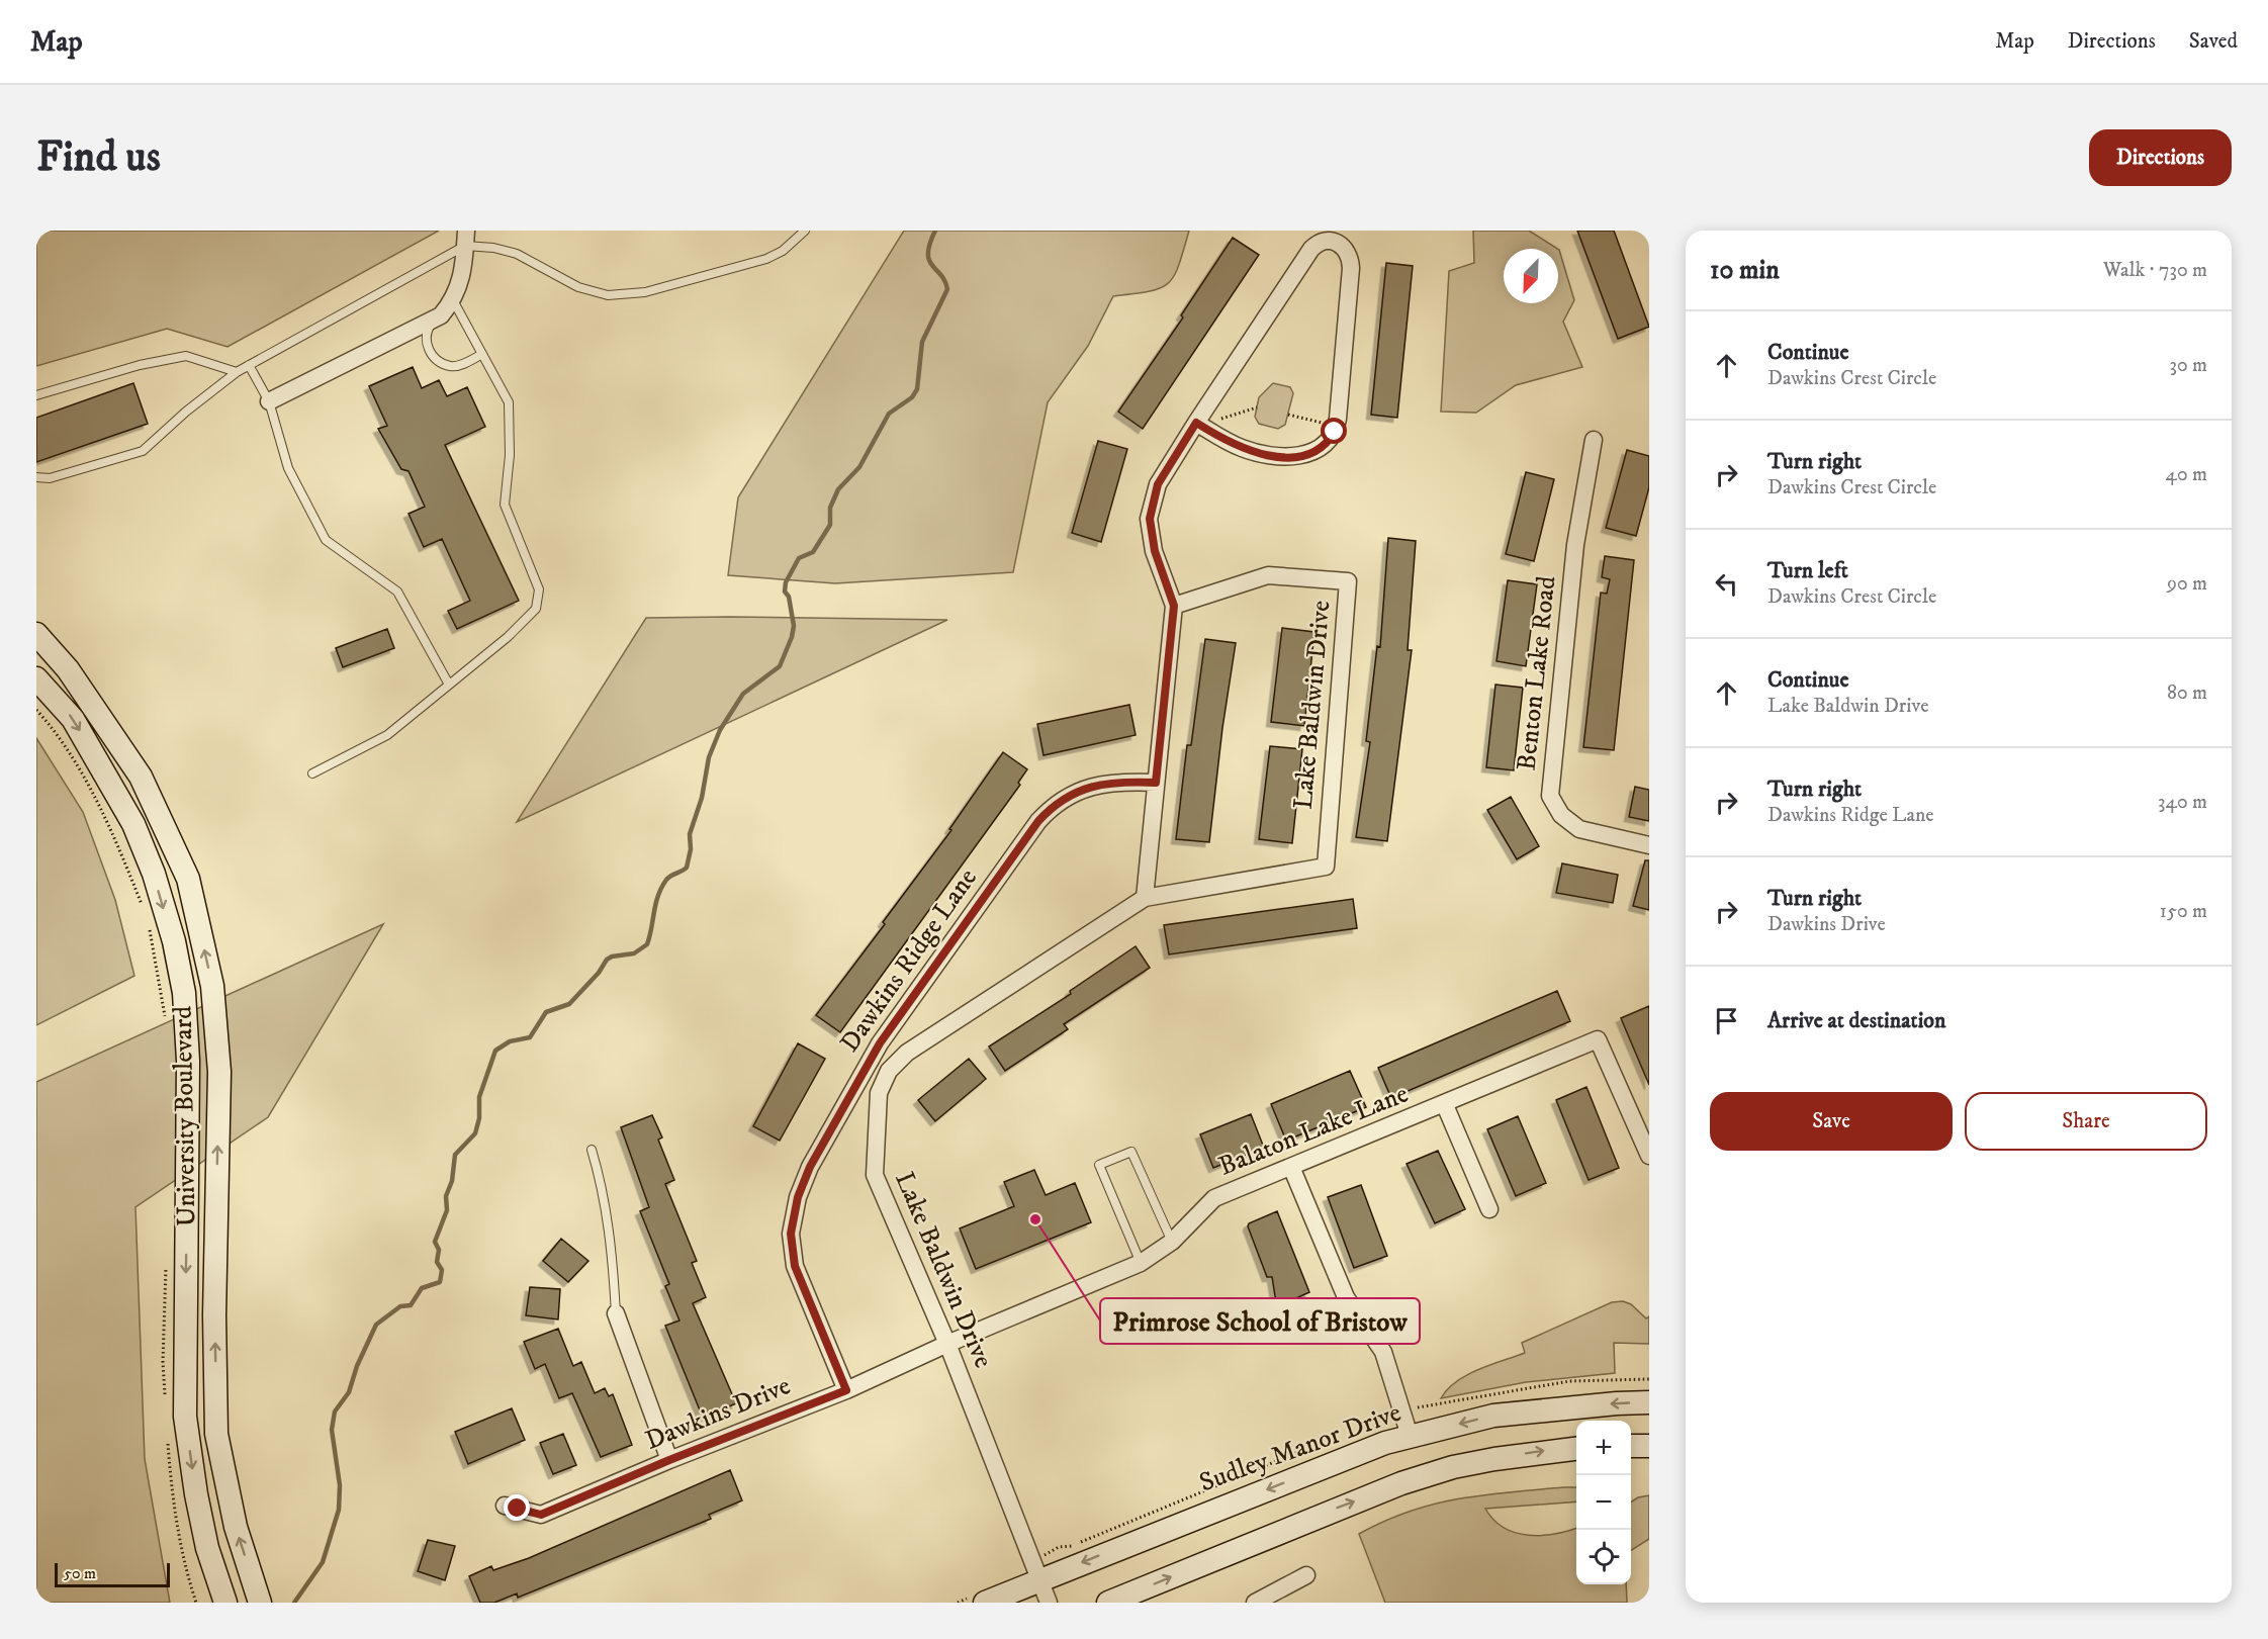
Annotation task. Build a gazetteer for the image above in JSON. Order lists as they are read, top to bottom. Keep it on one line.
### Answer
{"streets":{"main road":["University Boulevard","Sudley Manor Drive"],"street":["Benton Lake Road","Lake Baldwin Drive","Dawkins Ridge Lane","Balaton Lake Lane","Dawkins Drive"]},"crossings":[["Lake Baldwin Drive","Balaton Lake Lane"],["Lake Baldwin Drive","Dawkins Drive"],["Lake Baldwin Drive","Sudley Manor Drive"],["Dawkins Ridge Lane","Dawkins Drive"],["Balaton Lake Lane","Dawkins Drive"]],"places":["Primrose School of Bristow"],"scale_bar":"50 m","north":"bottom left","page":{"header":"Map","nav":["Map","Directions","Saved"],"buttons":["Directions",["Save","Share"]],"title":"Find us","heading":["10 min","Walk · 730 m"],"list":[["Continue","Dawkins Crest Circle","30 m"],["Turn right","Dawkins Crest Circle","40 m"],["Turn left","Dawkins Crest Circle","90 m"],["Continue","Lake Baldwin Drive","80 m"],["Turn right","Dawkins Ridge Lane","340 m"],["Turn right","Dawkins Drive","150 m"],"Arrive at destination"],"map_buttons":["+","−"],"scale":"50 m"}}
